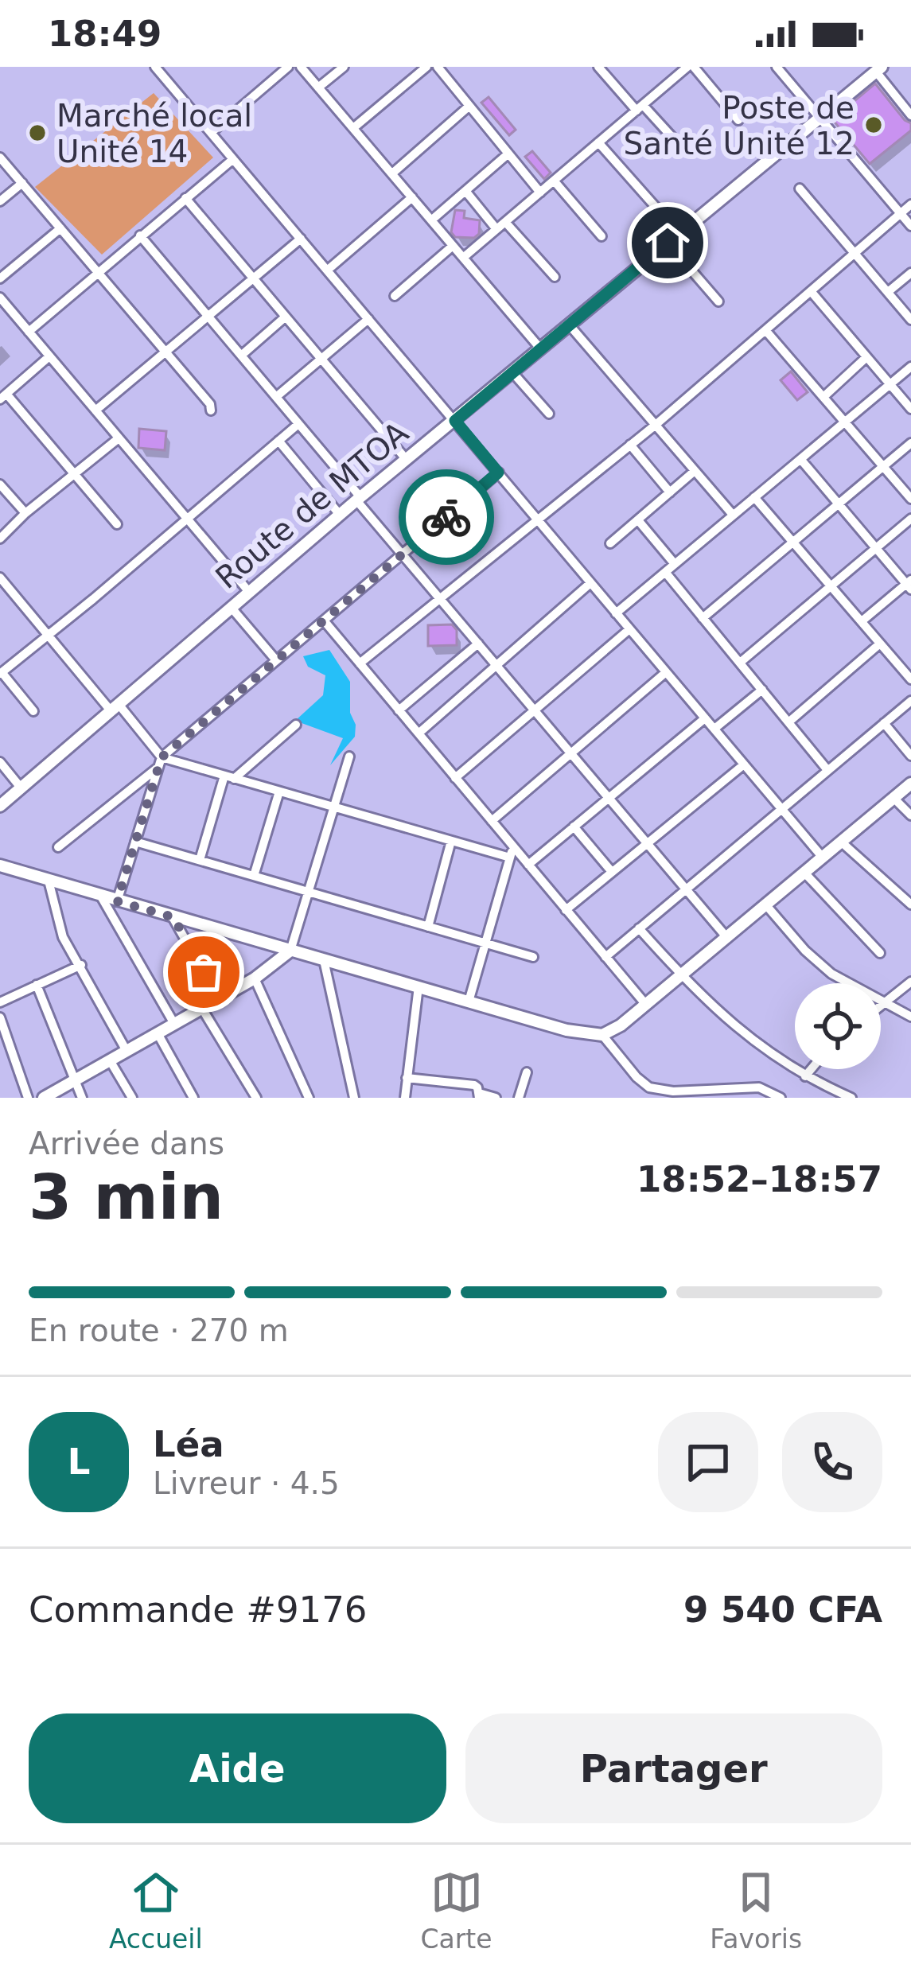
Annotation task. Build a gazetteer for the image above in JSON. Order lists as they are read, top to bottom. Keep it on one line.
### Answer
{"streets":{"street":["Route de MTOA"]},"places":["Poste de Santé Unité 12","Marché local Unité 14"],"page":{"status":"18:49","heading":["3 min","Arrivée dans","18:52–18:57"],"panel":["Léa","Livreur · 4.5","Commande #9176","9 540 CFA"],"bar":"En route · 270 m","round":"L","buttons":["Aide","Partager"],"tabs":["Accueil","Carte","Favoris"]}}
